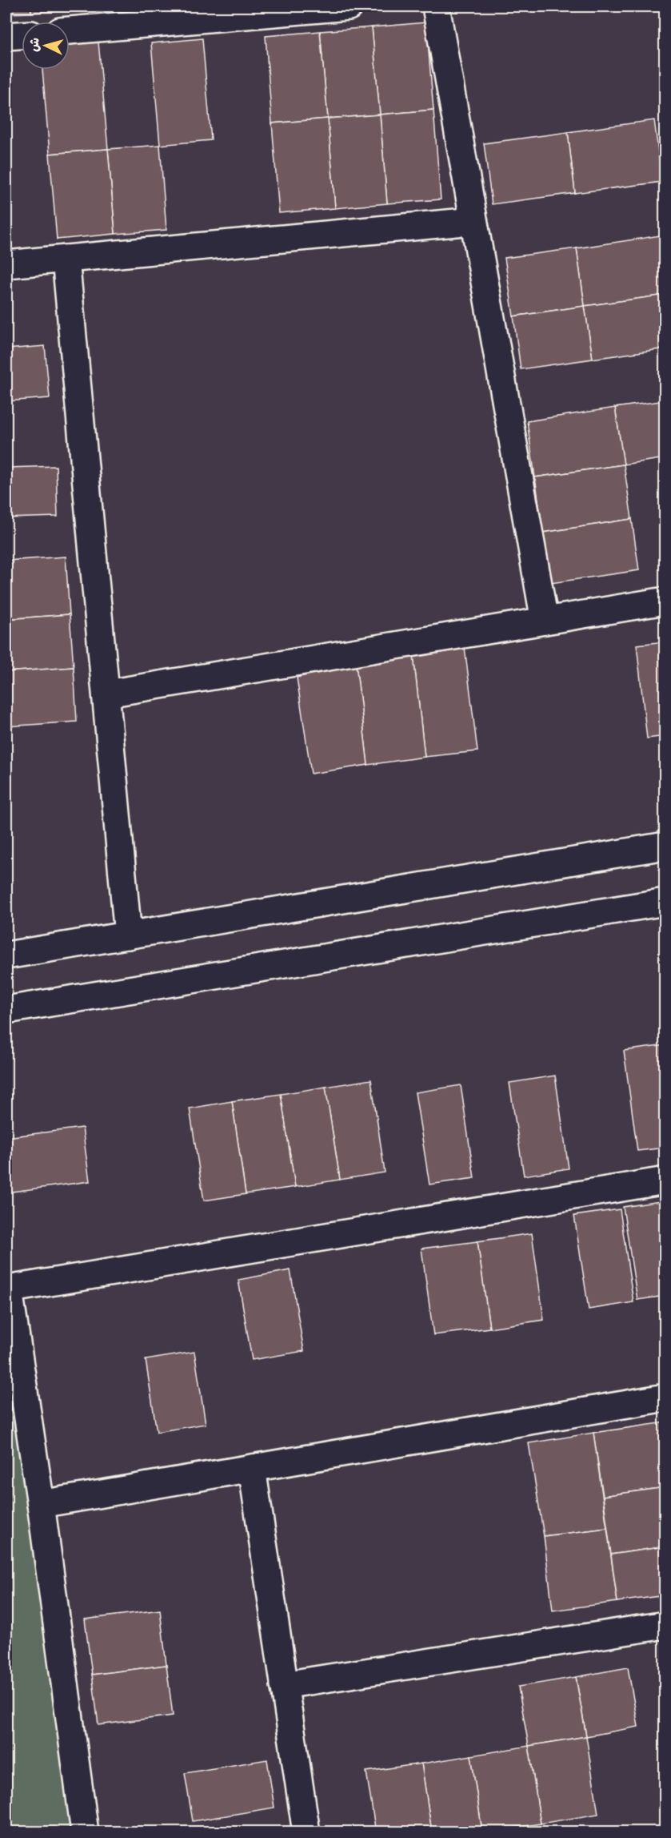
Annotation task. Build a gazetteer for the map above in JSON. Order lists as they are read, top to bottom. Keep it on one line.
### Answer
{"north":"left"}
